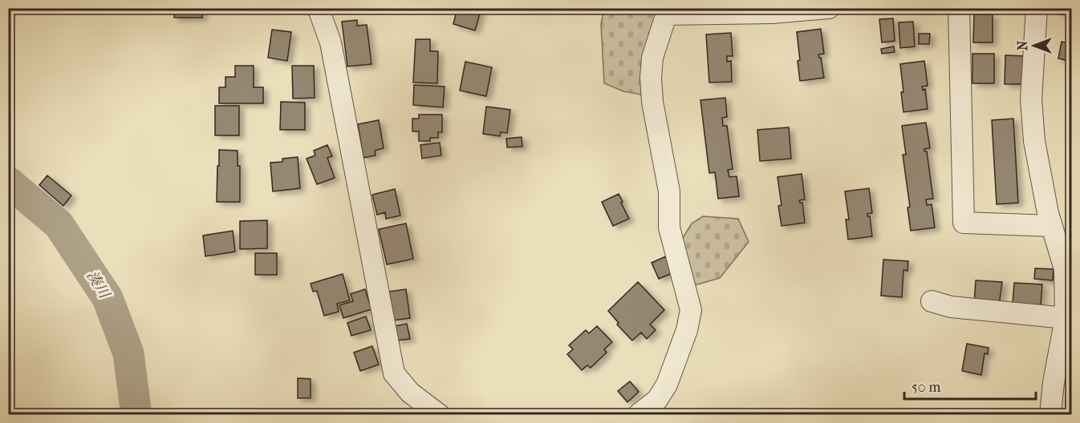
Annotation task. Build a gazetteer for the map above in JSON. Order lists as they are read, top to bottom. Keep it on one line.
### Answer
{"water":["湊川"],"scale_bar":"50 m","north":"left"}
